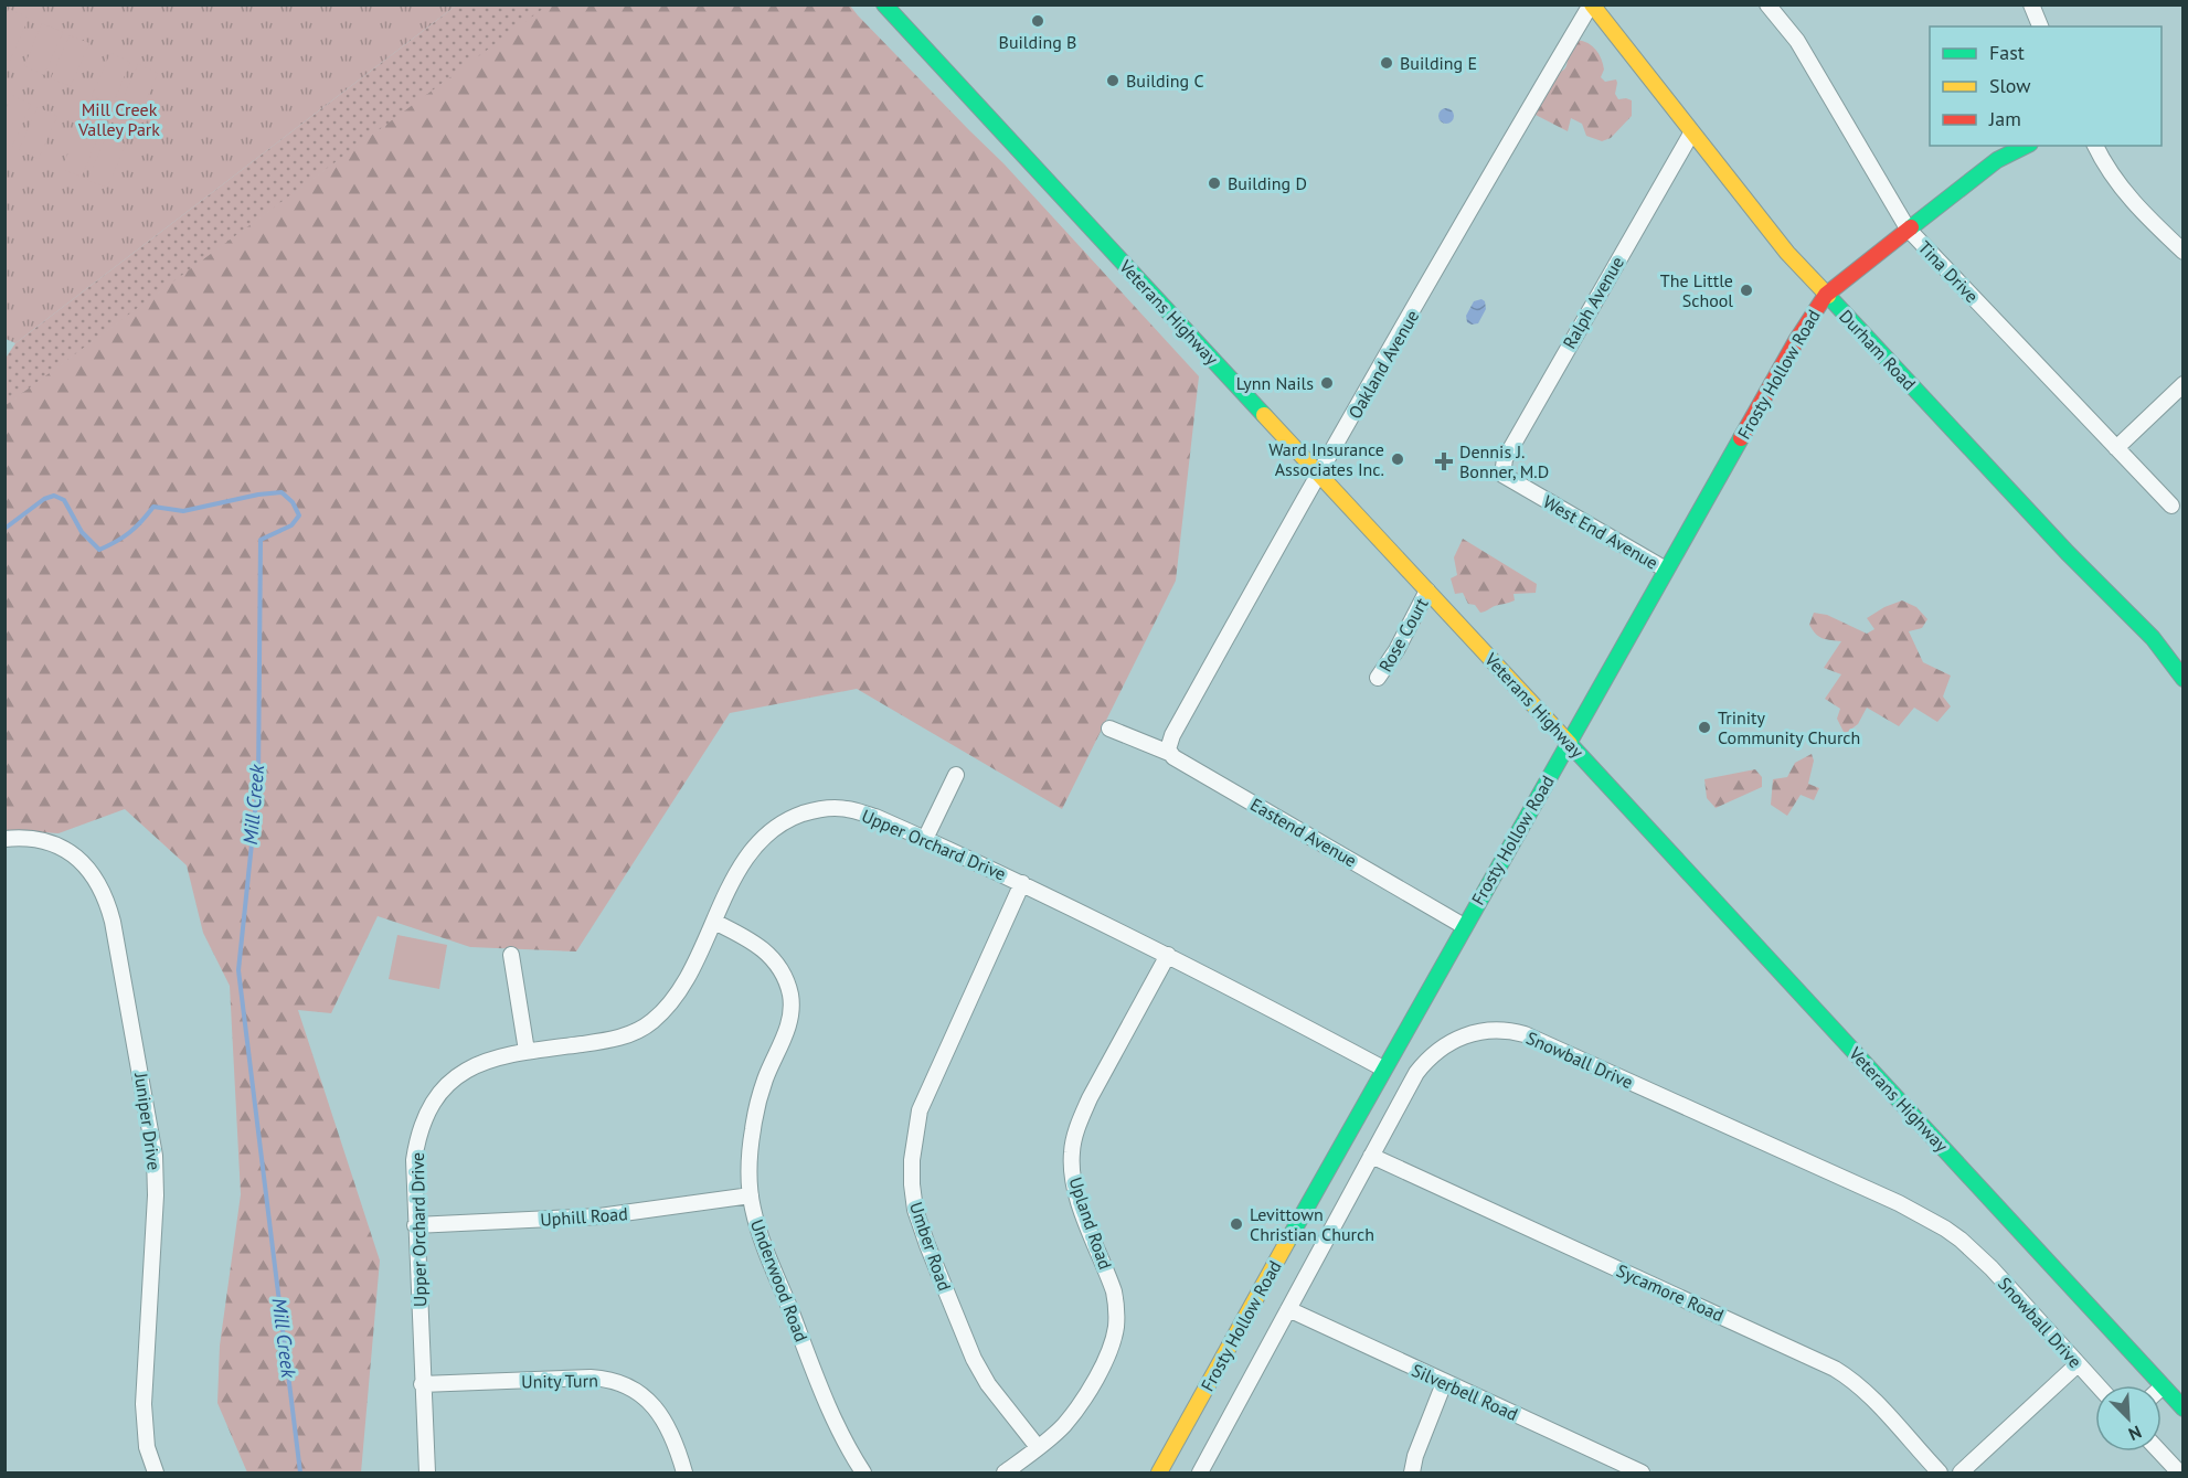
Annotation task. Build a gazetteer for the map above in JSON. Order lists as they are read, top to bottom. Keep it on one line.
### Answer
{"streets":{"main road":["Veterans Highway","Durham Road","Frosty Hollow Road"],"street":["Tina Drive","Ralph Avenue","Oakland Avenue","West End Avenue","Rose Court","Eastend Avenue","Upper Orchard Drive","Snowball Drive","Juniper Drive","Uphill Road","Upland Road","Umber Road","Underwood Road","Sycamore Road","Unity Turn","Silverbell Road"]},"crossings":[["Tina Drive","Frosty Hollow Road"],["Ralph Avenue","Durham Road"],["Ralph Avenue","West End Avenue"],["Veterans Highway","Oakland Avenue"],["Veterans Highway","Frosty Hollow Road"],["Veterans Highway","Rose Court"],["Durham Road","Oakland Avenue"],["Durham Road","Frosty Hollow Road"],["Oakland Avenue","Eastend Avenue"],["Frosty Hollow Road","West End Avenue"],["Frosty Hollow Road","Eastend Avenue"],["Frosty Hollow Road","Upper Orchard Drive"],["Upper Orchard Drive","Uphill Road"],["Upper Orchard Drive","Upland Road"],["Upper Orchard Drive","Umber Road"],["Upper Orchard Drive","Underwood Road"],["Upper Orchard Drive","Unity Turn"],["Snowball Drive","Sycamore Road"],["Snowball Drive","Silverbell Road"],["Uphill Road","Underwood Road"],["Upland Road","Umber Road"]],"water":["Mill Creek"],"parks":["Mill Creek Valley Park"],"places":{"other":["Building B","Building E","Building C","Building D","The Little School","Lynn Nails","Ward Insurance Associates Inc.","Trinity Community Church","Levittown Christian Church"],"health":["Dennis J. Bonner, M.D"]},"legend":["Fast","Slow","Jam"],"north":"bottom right"}
